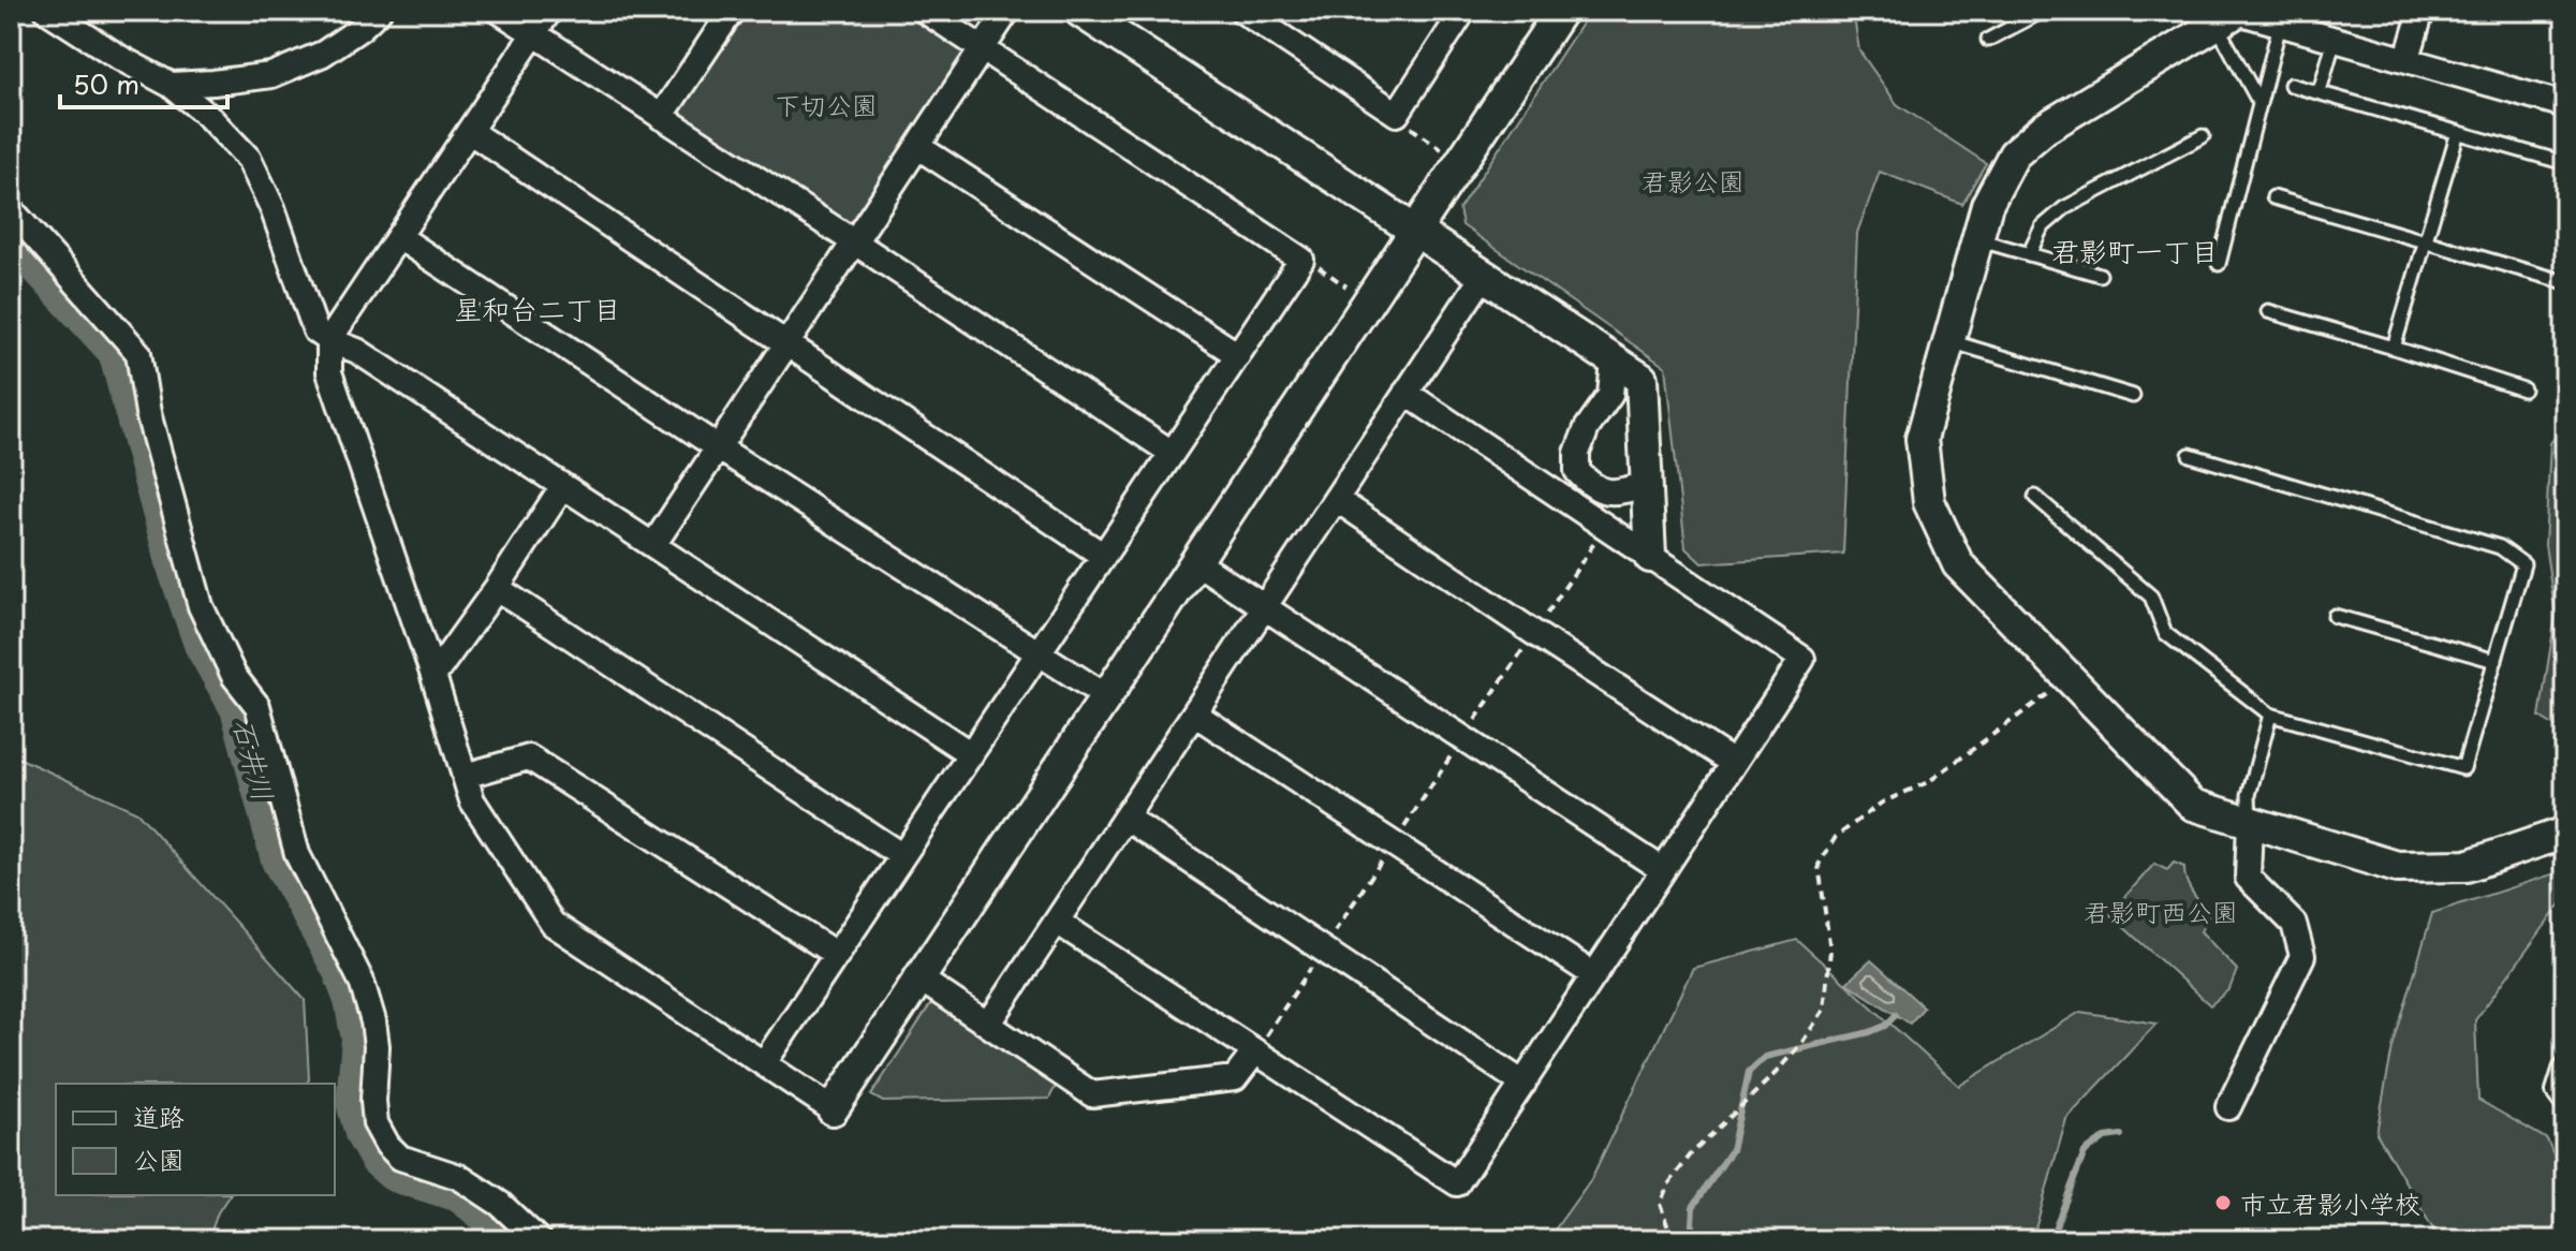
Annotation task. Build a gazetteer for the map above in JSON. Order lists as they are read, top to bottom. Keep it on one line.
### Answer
{"districts":["君影町一丁目","星和台二丁目"],"water":["石井川"],"parks":["下切公園","君影公園","君影町西公園"],"places":["市立君影小学校"],"legend":["道路","公園"],"scale_bar":"50 m"}
